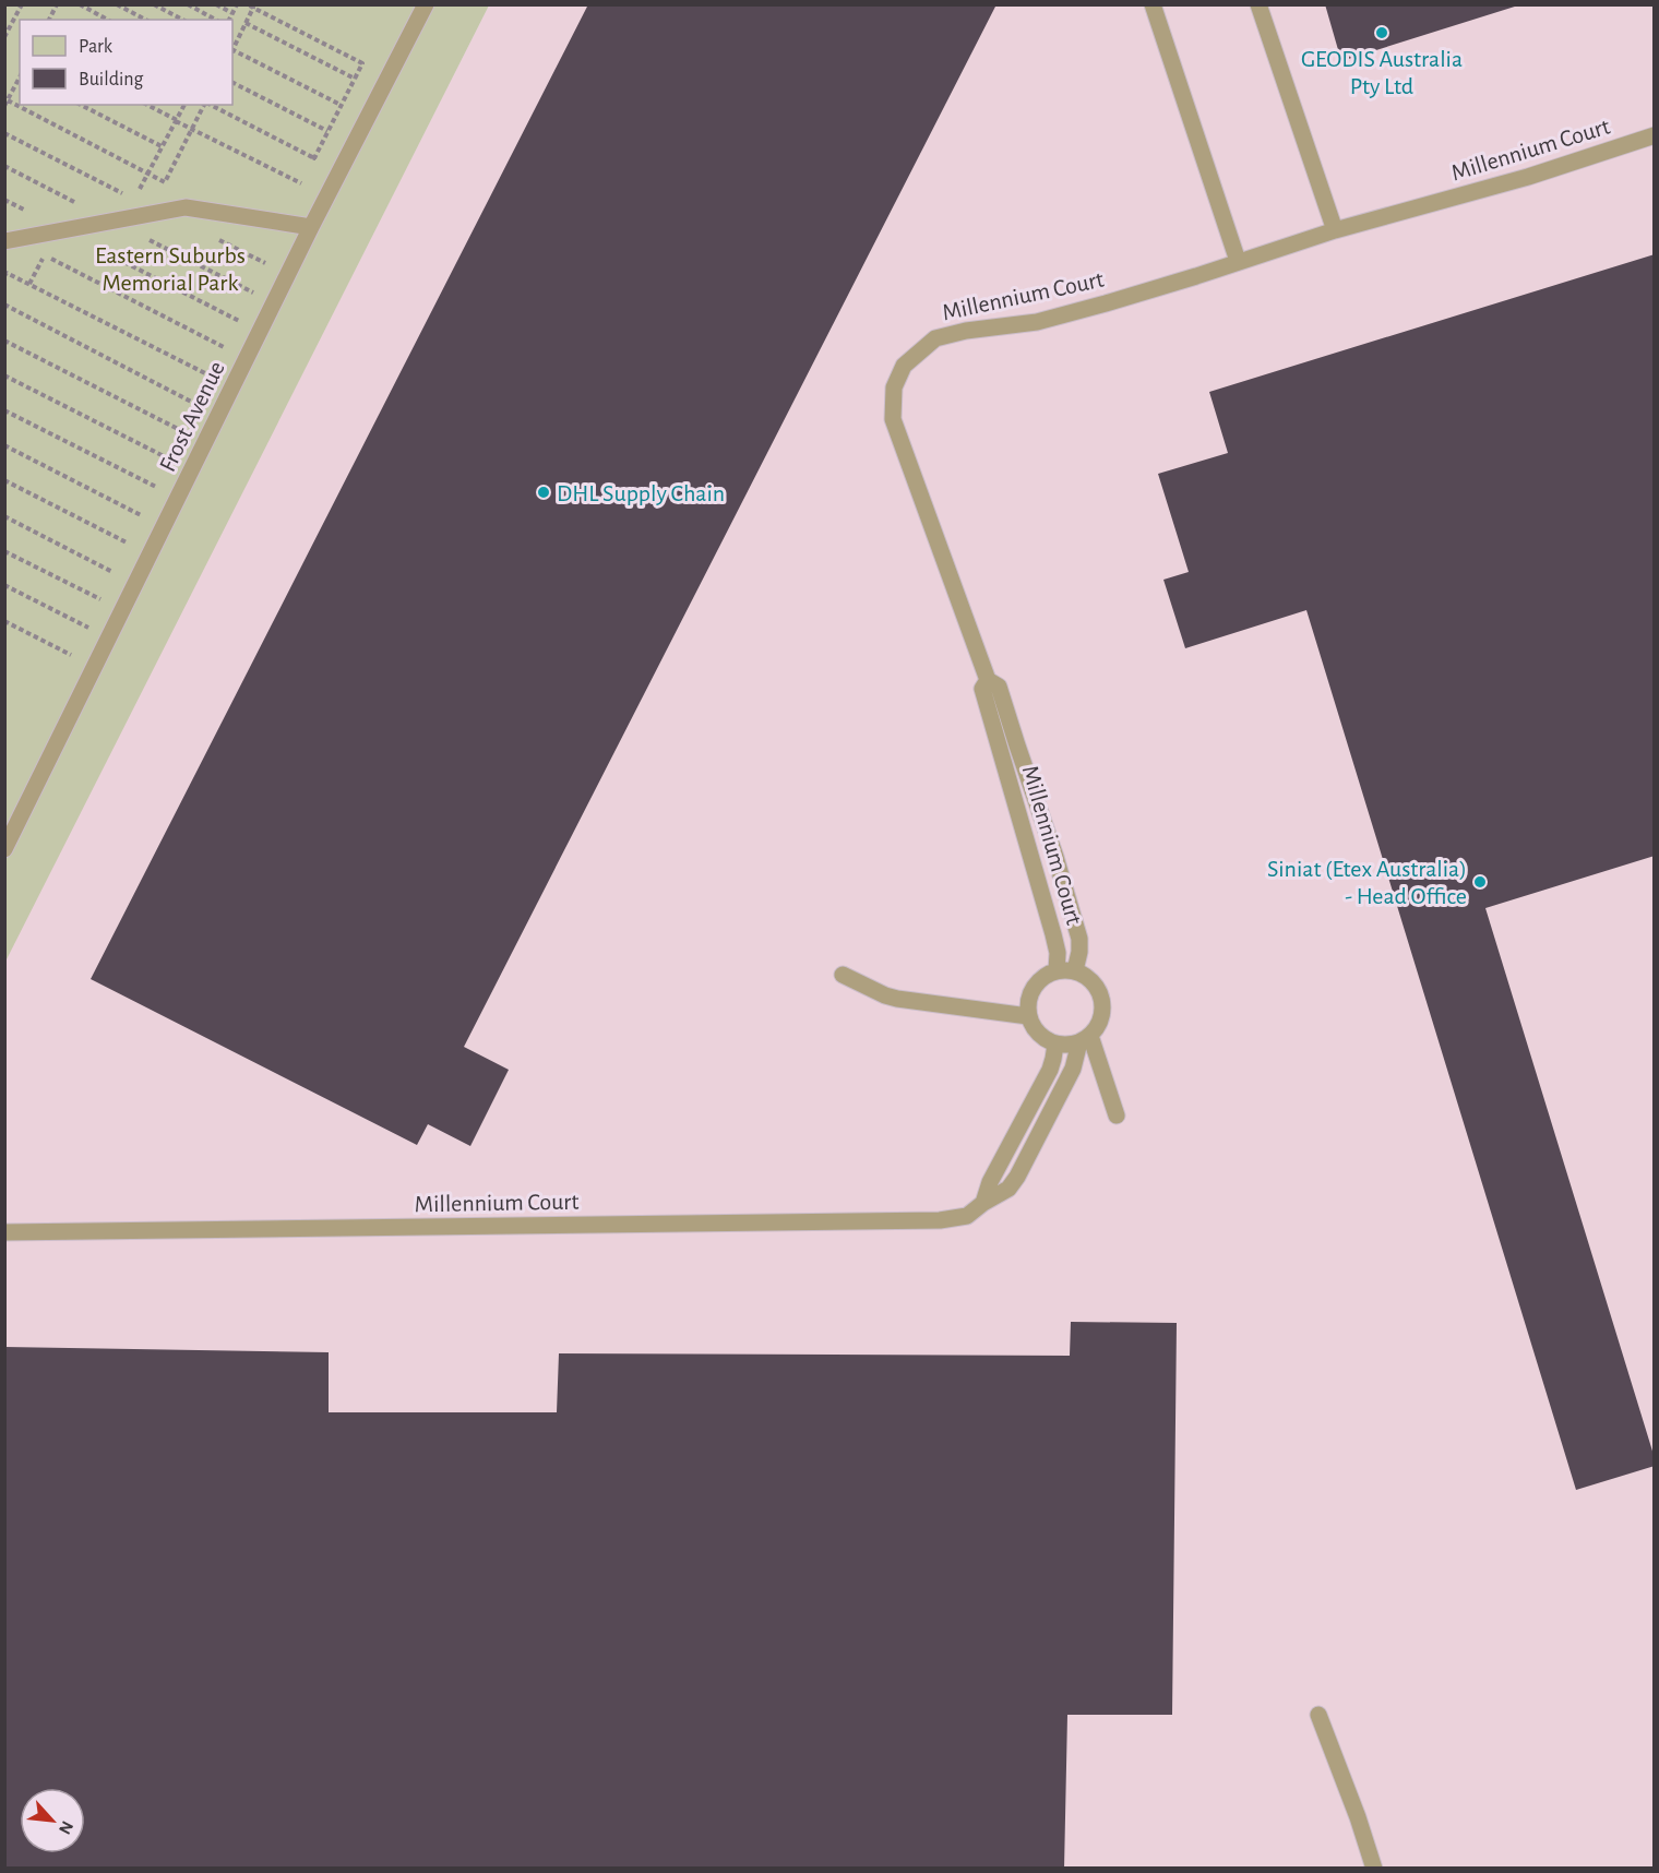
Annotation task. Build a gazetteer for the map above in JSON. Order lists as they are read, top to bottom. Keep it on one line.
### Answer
{"streets":{"lane":["Millennium Court","Frost Avenue"]},"parks":["Eastern Suburbs Memorial Park"],"places":["GEODIS Australia Pty Ltd","DHL Supply Chain","Siniat (Etex Australia) - Head Office"],"legend":["Park","Building"],"north":"bottom right"}
